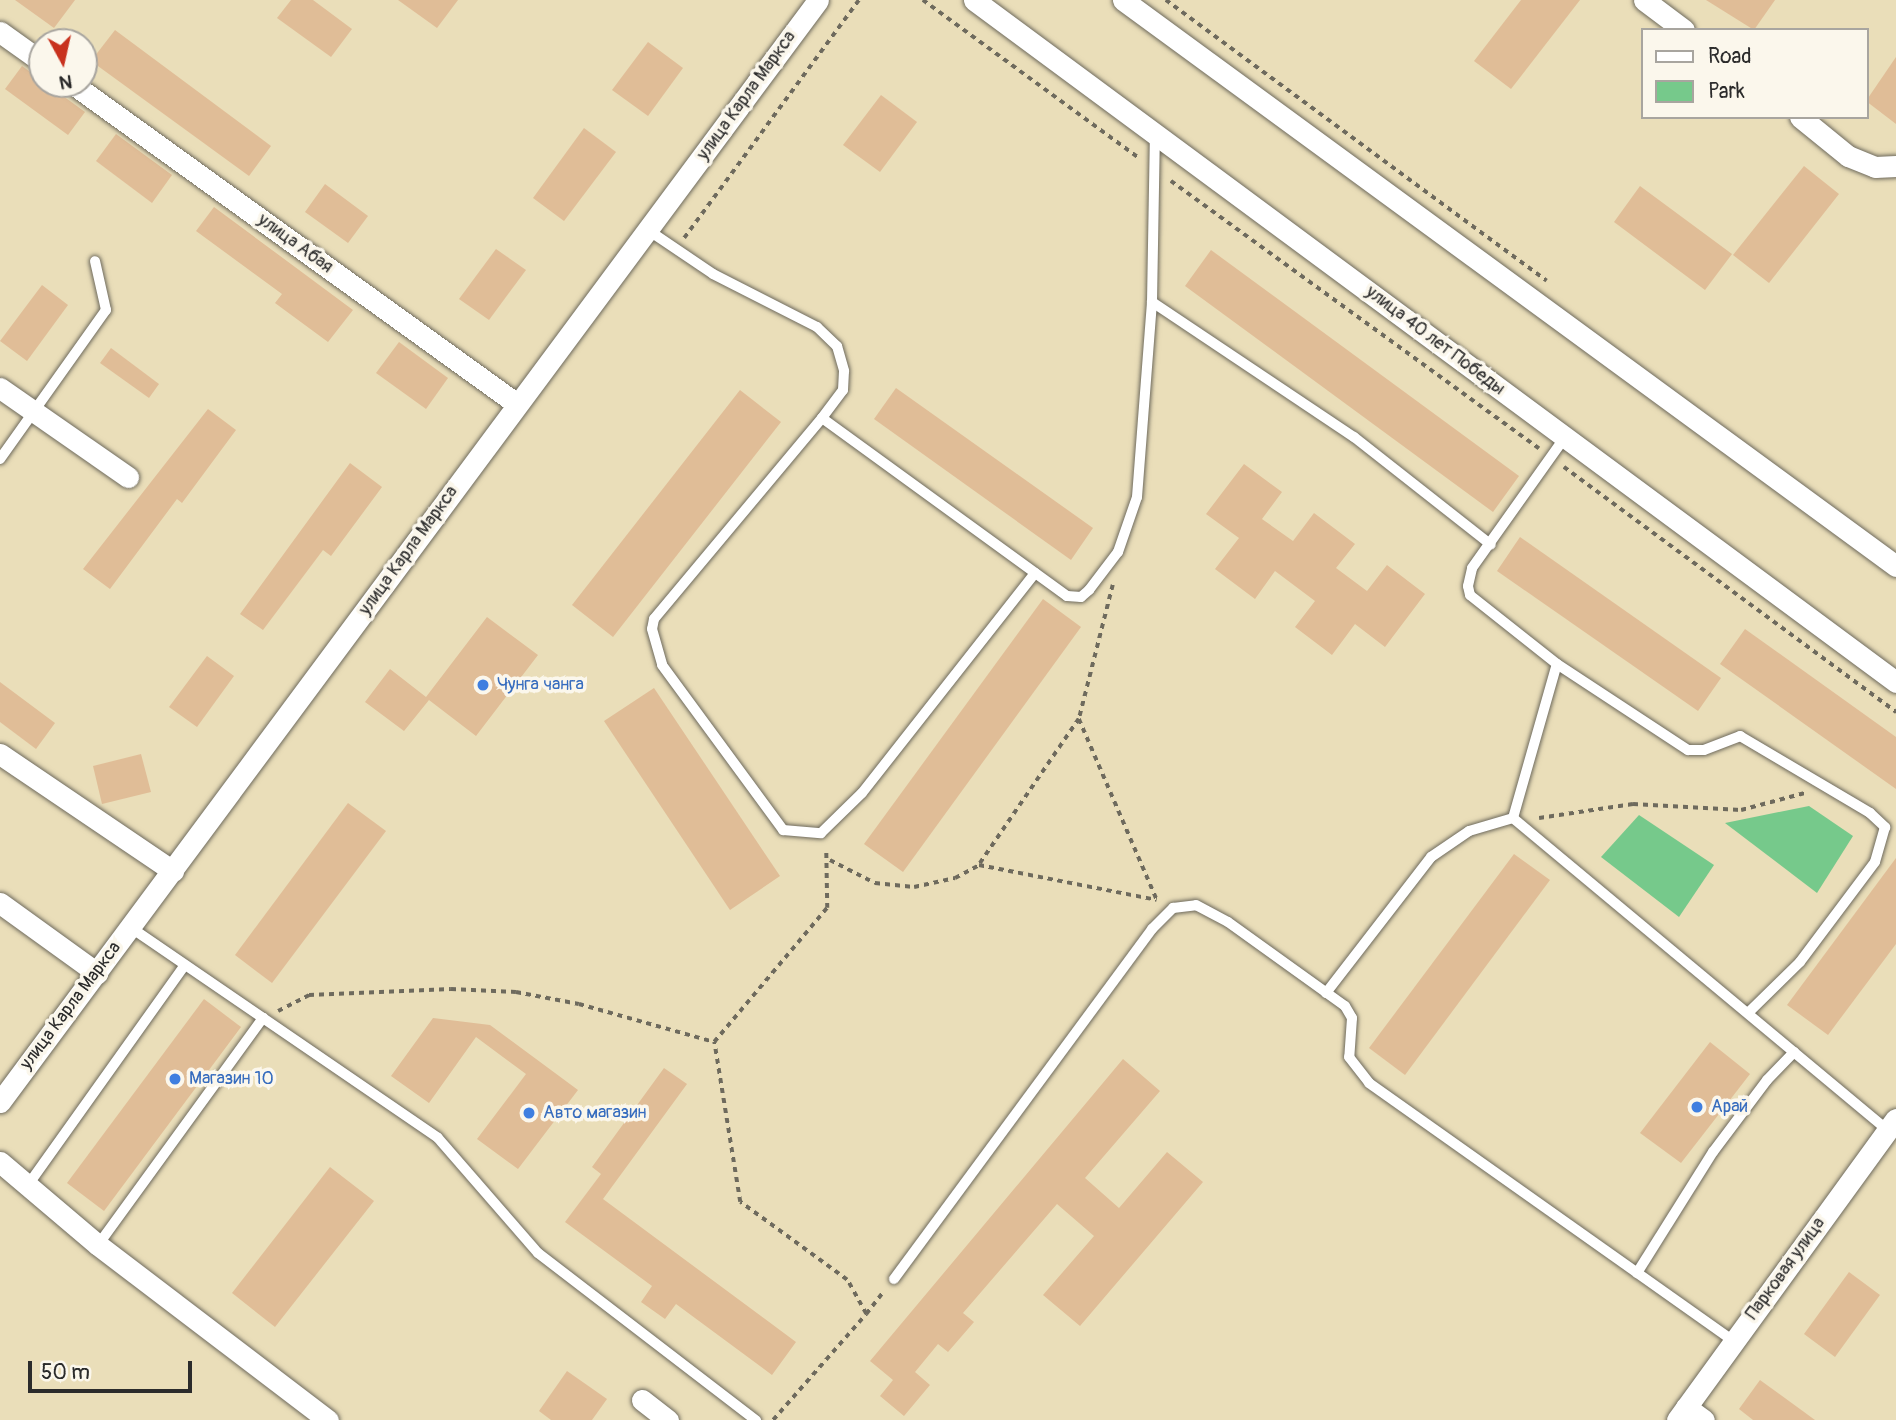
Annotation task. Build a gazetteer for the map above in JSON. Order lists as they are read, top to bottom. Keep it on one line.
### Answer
{"streets":{"street":["улица Карла Маркса","улица Абая","улица 40 лет Победы","Парковая улица"]},"crossings":[["улица Карла Маркса","улица Абая"]],"places":["Чунга чанга","Магазин 10","Арай","Авто магазин"],"legend":["Road","Park"],"scale_bar":"50 m","north":"bottom"}
